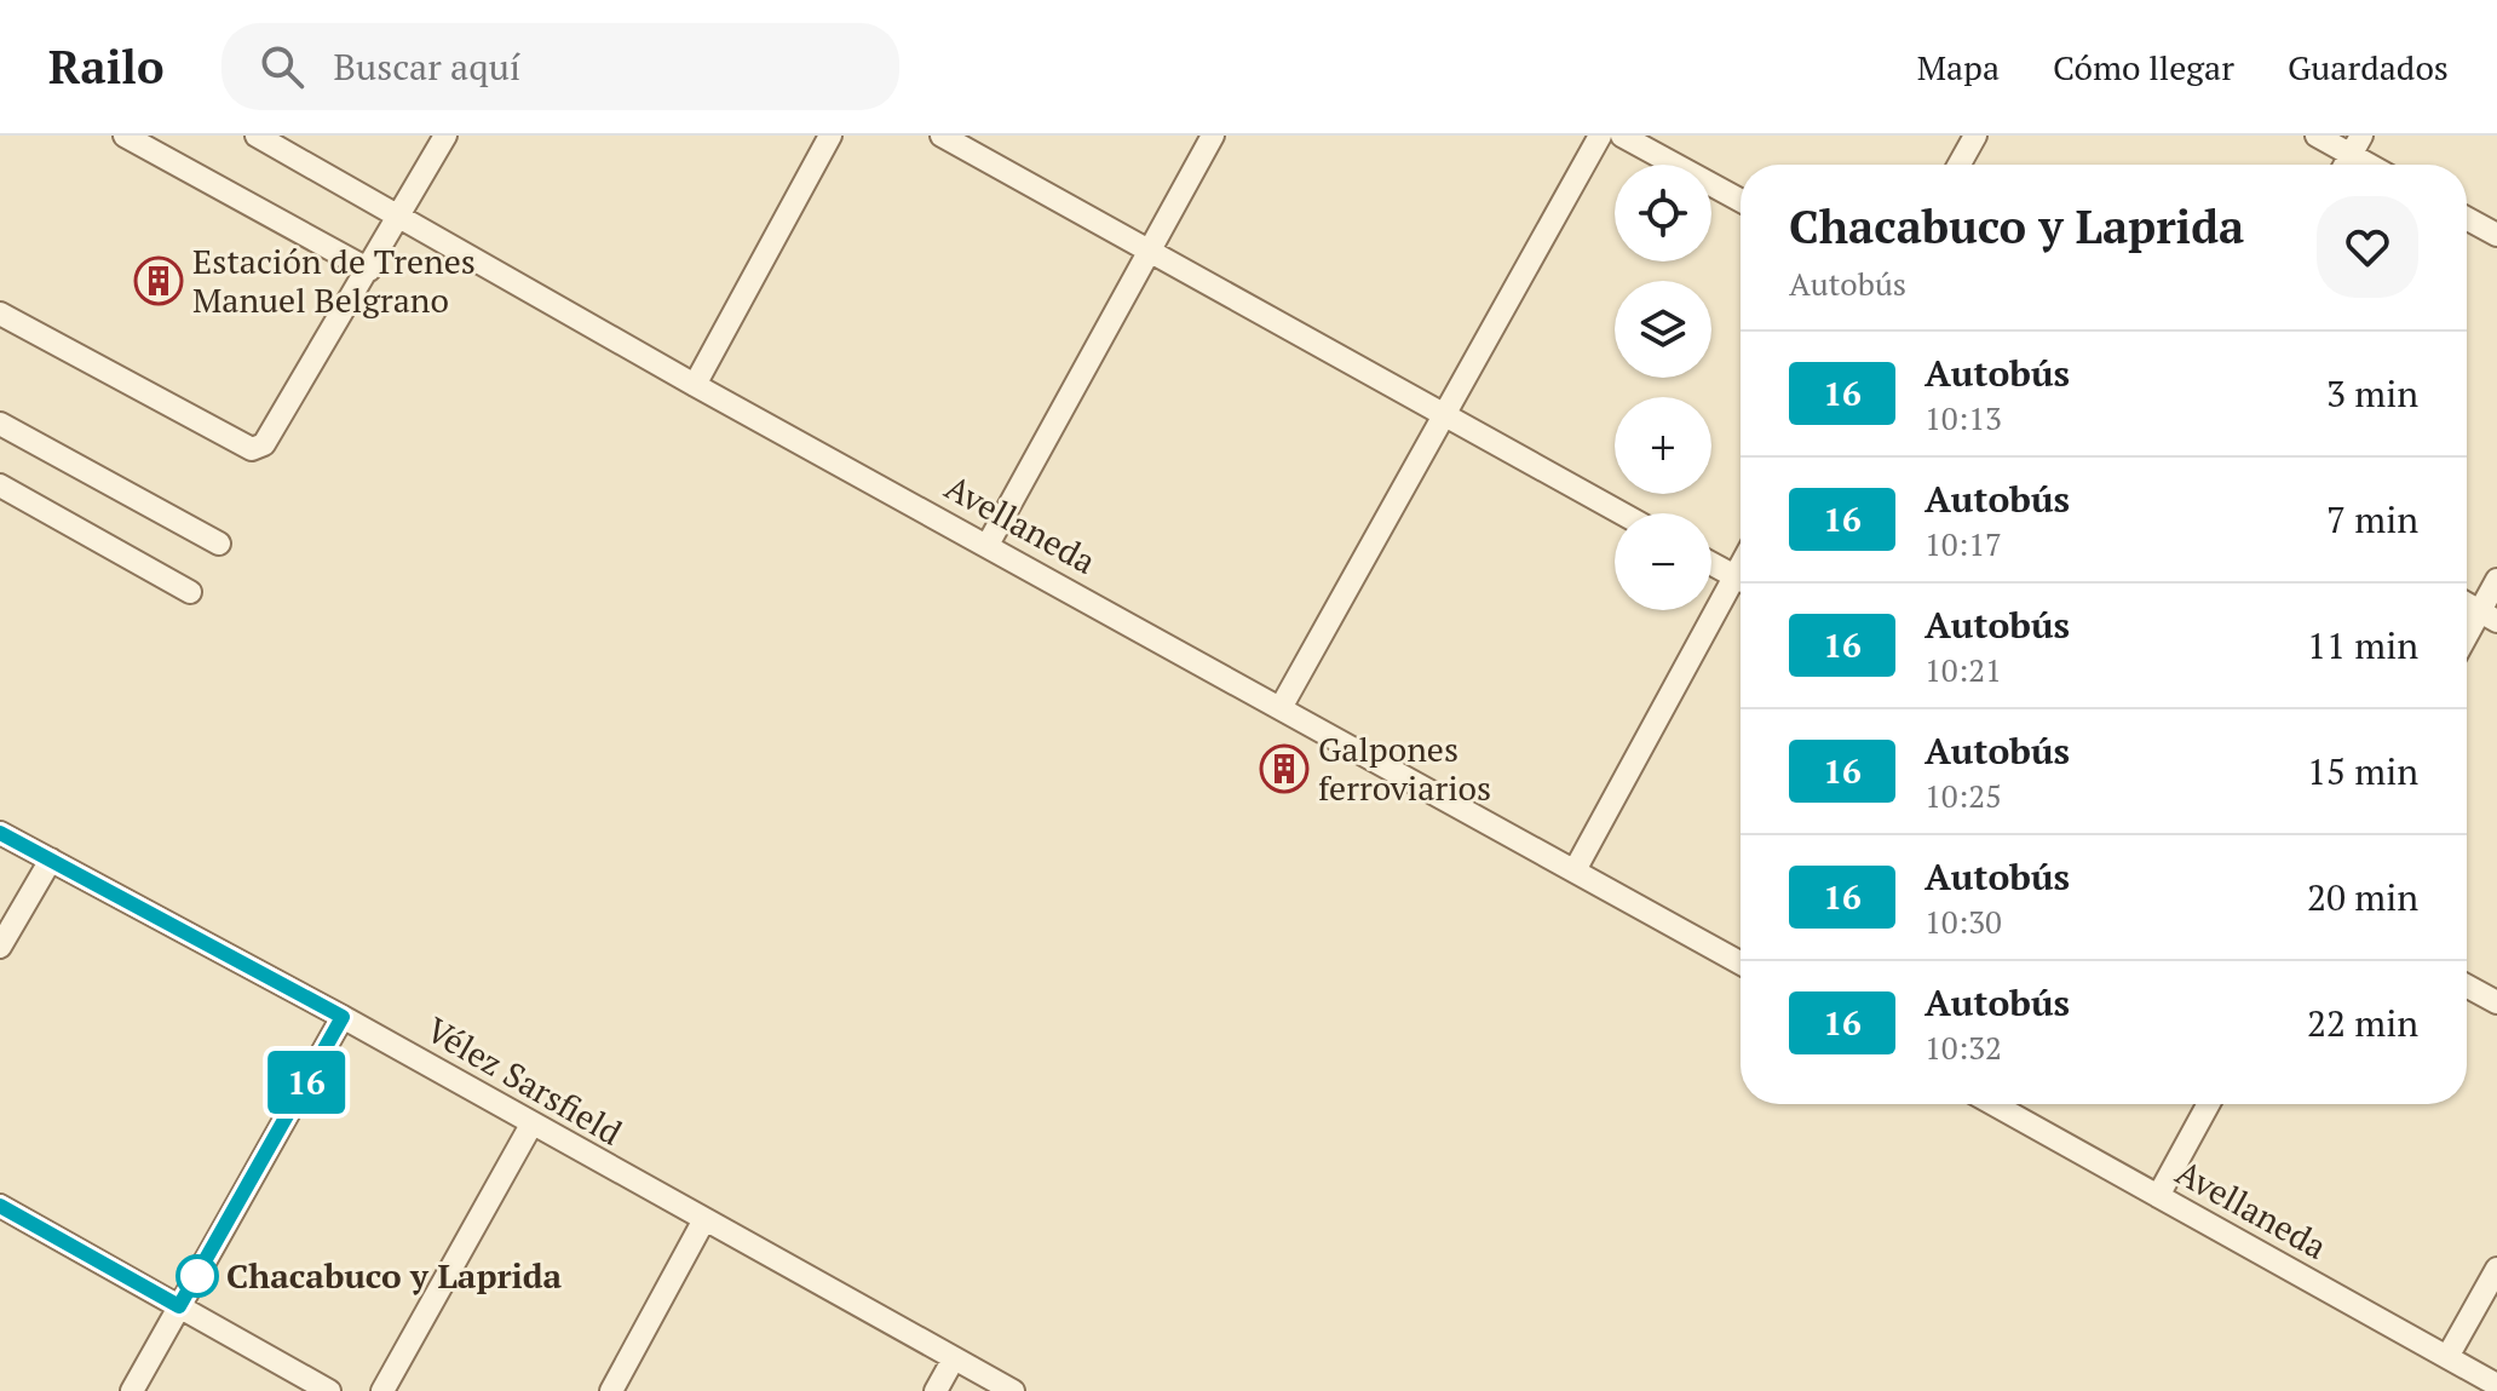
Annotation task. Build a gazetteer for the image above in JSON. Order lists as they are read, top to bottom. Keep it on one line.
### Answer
{"streets":{"street":["Avellaneda","Vélez Sarsfield"]},"places":{"building":["Estación de Trenes Manuel Belgrano","Galpones ferroviarios"],"other":["Chacabuco y Laprida"]},"lines":["bus line 16"],"page":{"header":"Railo","search":"Buscar aquí","nav":["Mapa","Cómo llegar","Guardados"],"on_map":"16","map_buttons":["+","−"],"heading":["Chacabuco y Laprida","Autobús"],"list":[{"mark":"16","name":"Autobús","note":"10:13","value":"3 min"},{"mark":"16","name":"Autobús","note":"10:17","value":"7 min"},{"mark":"16","name":"Autobús","note":"10:21","value":"11 min"},{"mark":"16","name":"Autobús","note":"10:25","value":"15 min"},{"mark":"16","name":"Autobús","note":"10:30","value":"20 min"},{"mark":"16","name":"Autobús","note":"10:32","value":"22 min"}]}}
